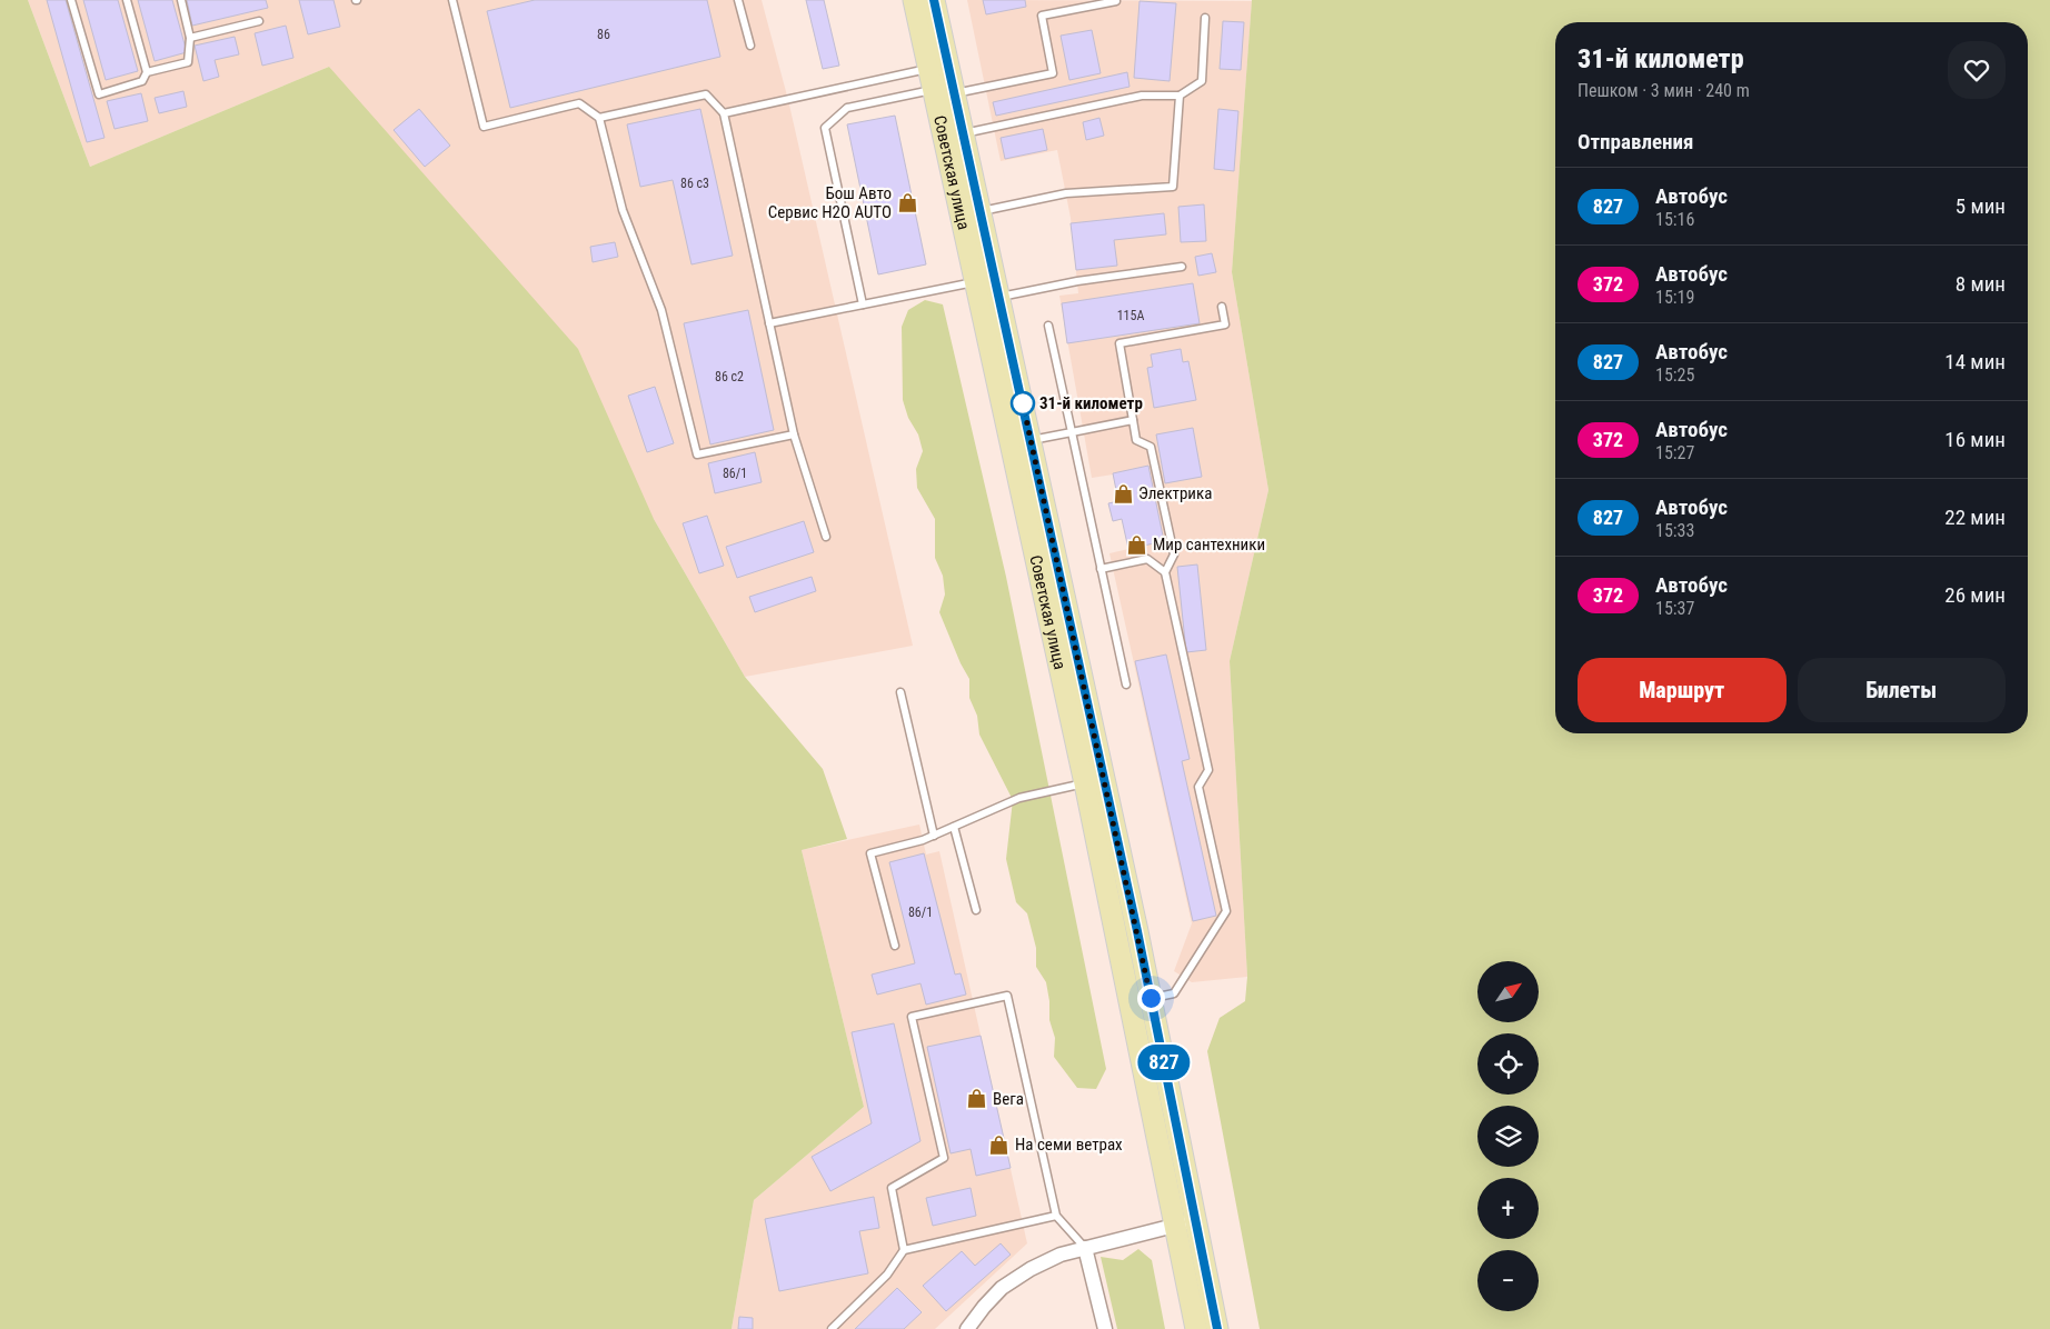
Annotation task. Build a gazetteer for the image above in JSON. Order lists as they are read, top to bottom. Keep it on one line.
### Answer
{"streets":{"main road":["Советская улица"]},"places":{"shop":["Бош Авто Сервис H2O AUTO","Электрика","Мир сантехники","Вега","На семи ветрах"],"other":["31-й километр"]},"lines":["bus line 827"],"house_numbers":["86","86 с3","115А","86 с2","86/1","86/1"],"north":"top right","page":{"on_map":"827","heading":[["31-й километр","Пешком · 3 мин · 240 m"],"Отправления"],"list":[{"mark":"827","name":"Автобус","note":"15:16","value":"5 мин"},{"mark":"372","name":"Автобус","note":"15:19","value":"8 мин"},{"mark":"827","name":"Автобус","note":"15:25","value":"14 мин"},{"mark":"372","name":"Автобус","note":"15:27","value":"16 мин"},{"mark":"827","name":"Автобус","note":"15:33","value":"22 мин"},{"mark":"372","name":"Автобус","note":"15:37","value":"26 мин"}],"buttons":["Маршрут","Билеты"],"map_buttons":["+","−"]}}
